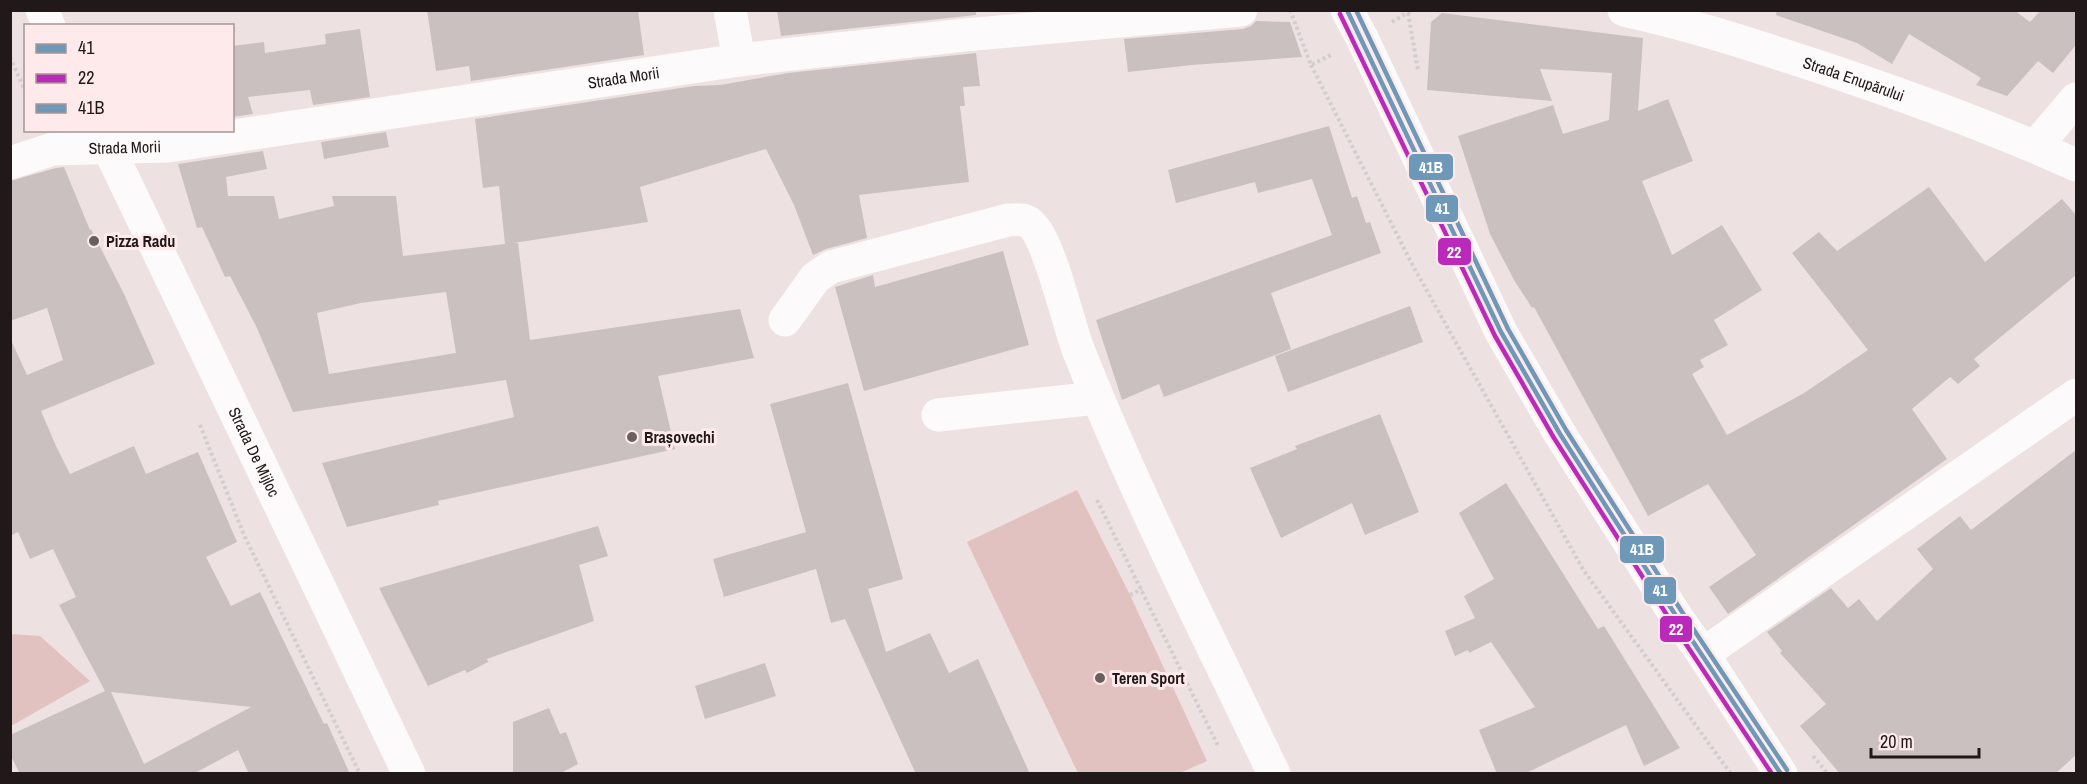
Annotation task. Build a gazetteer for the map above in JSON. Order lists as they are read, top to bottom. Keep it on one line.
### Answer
{"streets":{"street":["Strada Morii","Strada Enupărului","Strada De Mijloc"]},"crossings":[["Strada Morii","Strada De Mijloc"]],"places":["Pizza Radu","Brașovechi","Teren Sport"],"lines":["transit line 41","transit line 41B","transit line 22"],"legend":["41","22","41B"],"scale_bar":"20 m"}
